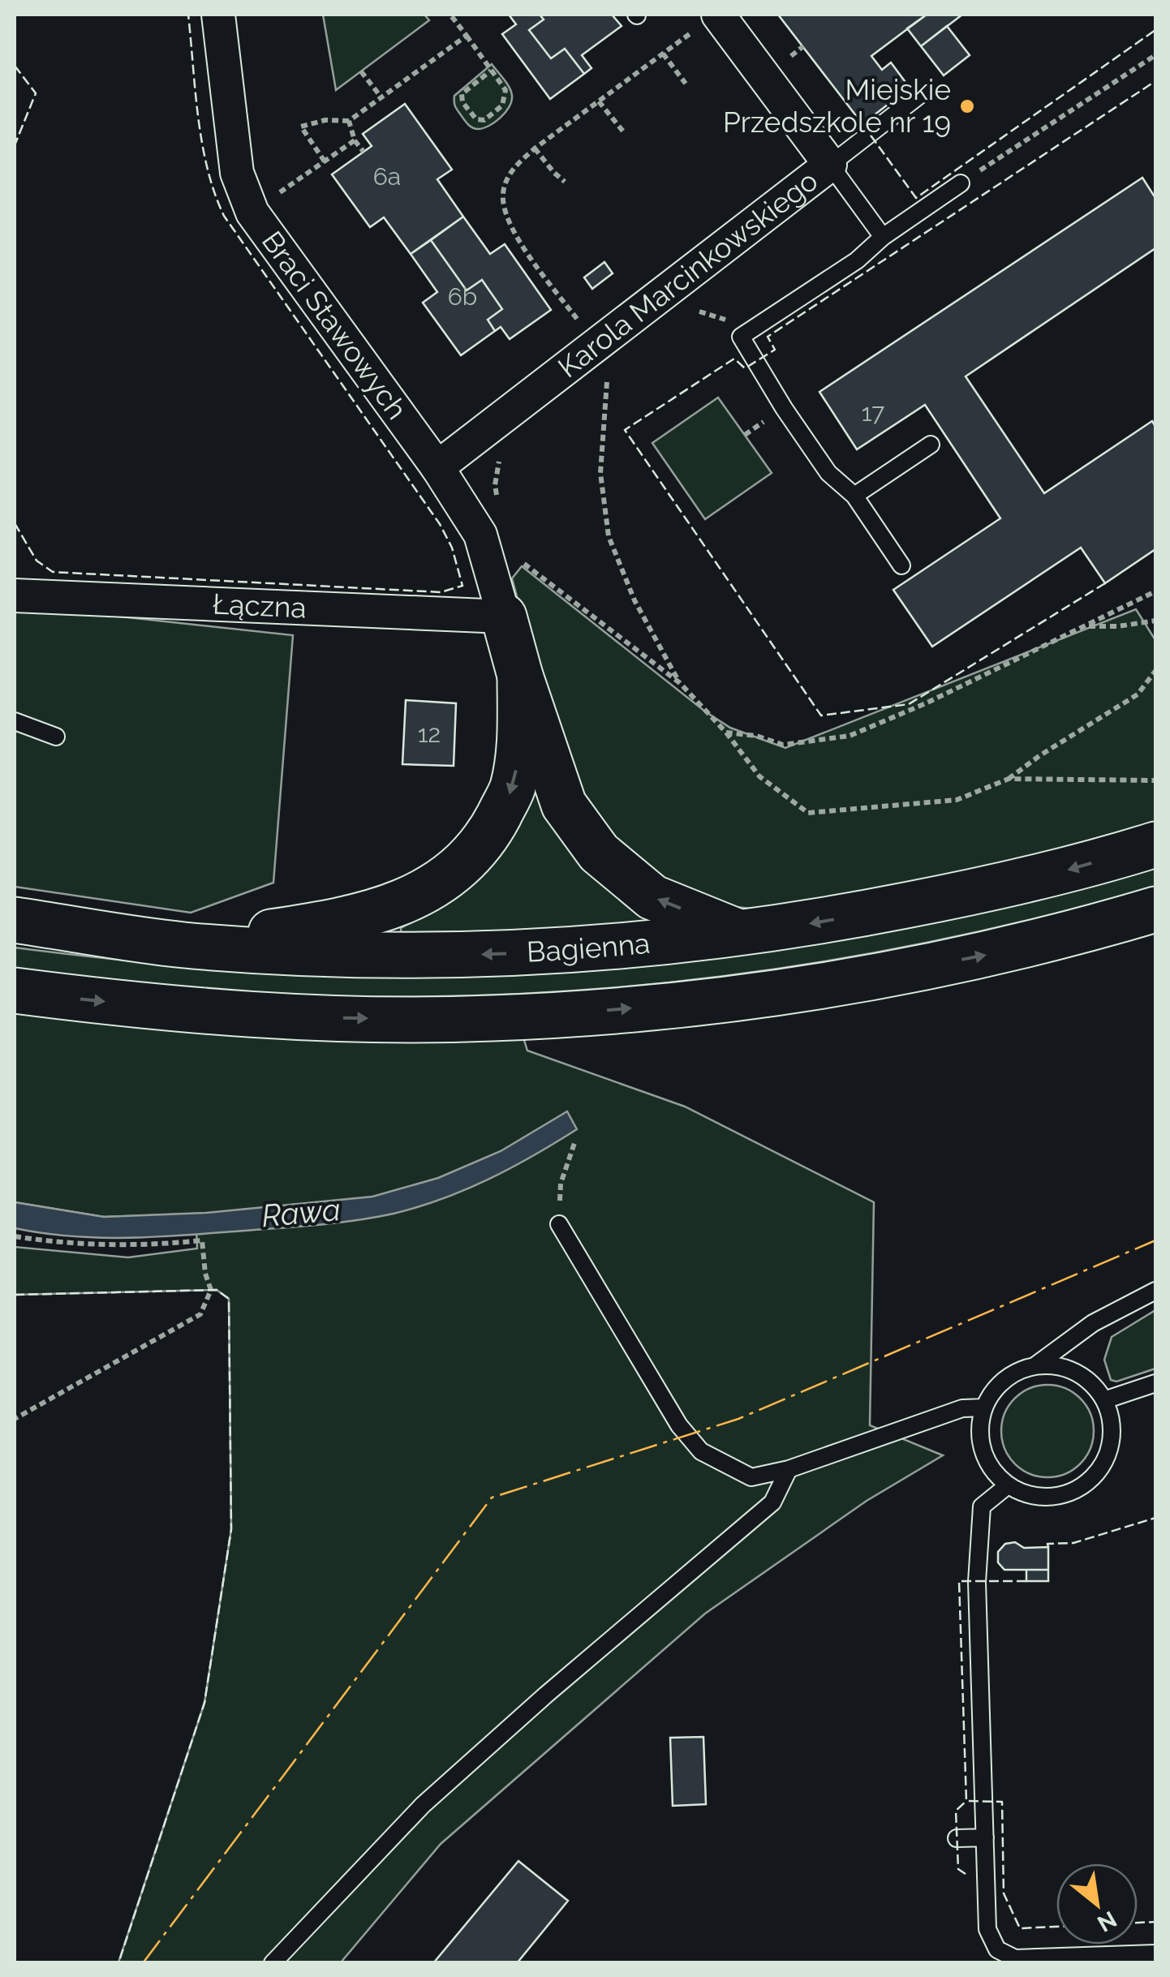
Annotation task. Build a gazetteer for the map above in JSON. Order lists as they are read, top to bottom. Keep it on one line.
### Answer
{"streets":{"main road":["Bagienna"],"street":["Karola Marcinkowskiego","Braci Stawowych","Łączna"]},"crossings":[["Karola Marcinkowskiego","Braci Stawowych"],["Braci Stawowych","Łączna"]],"water":["Rawa"],"places":["Miejskie Przedszkole nr 19"],"house_numbers":["6a","6b","17","12"],"north":"bottom right"}
